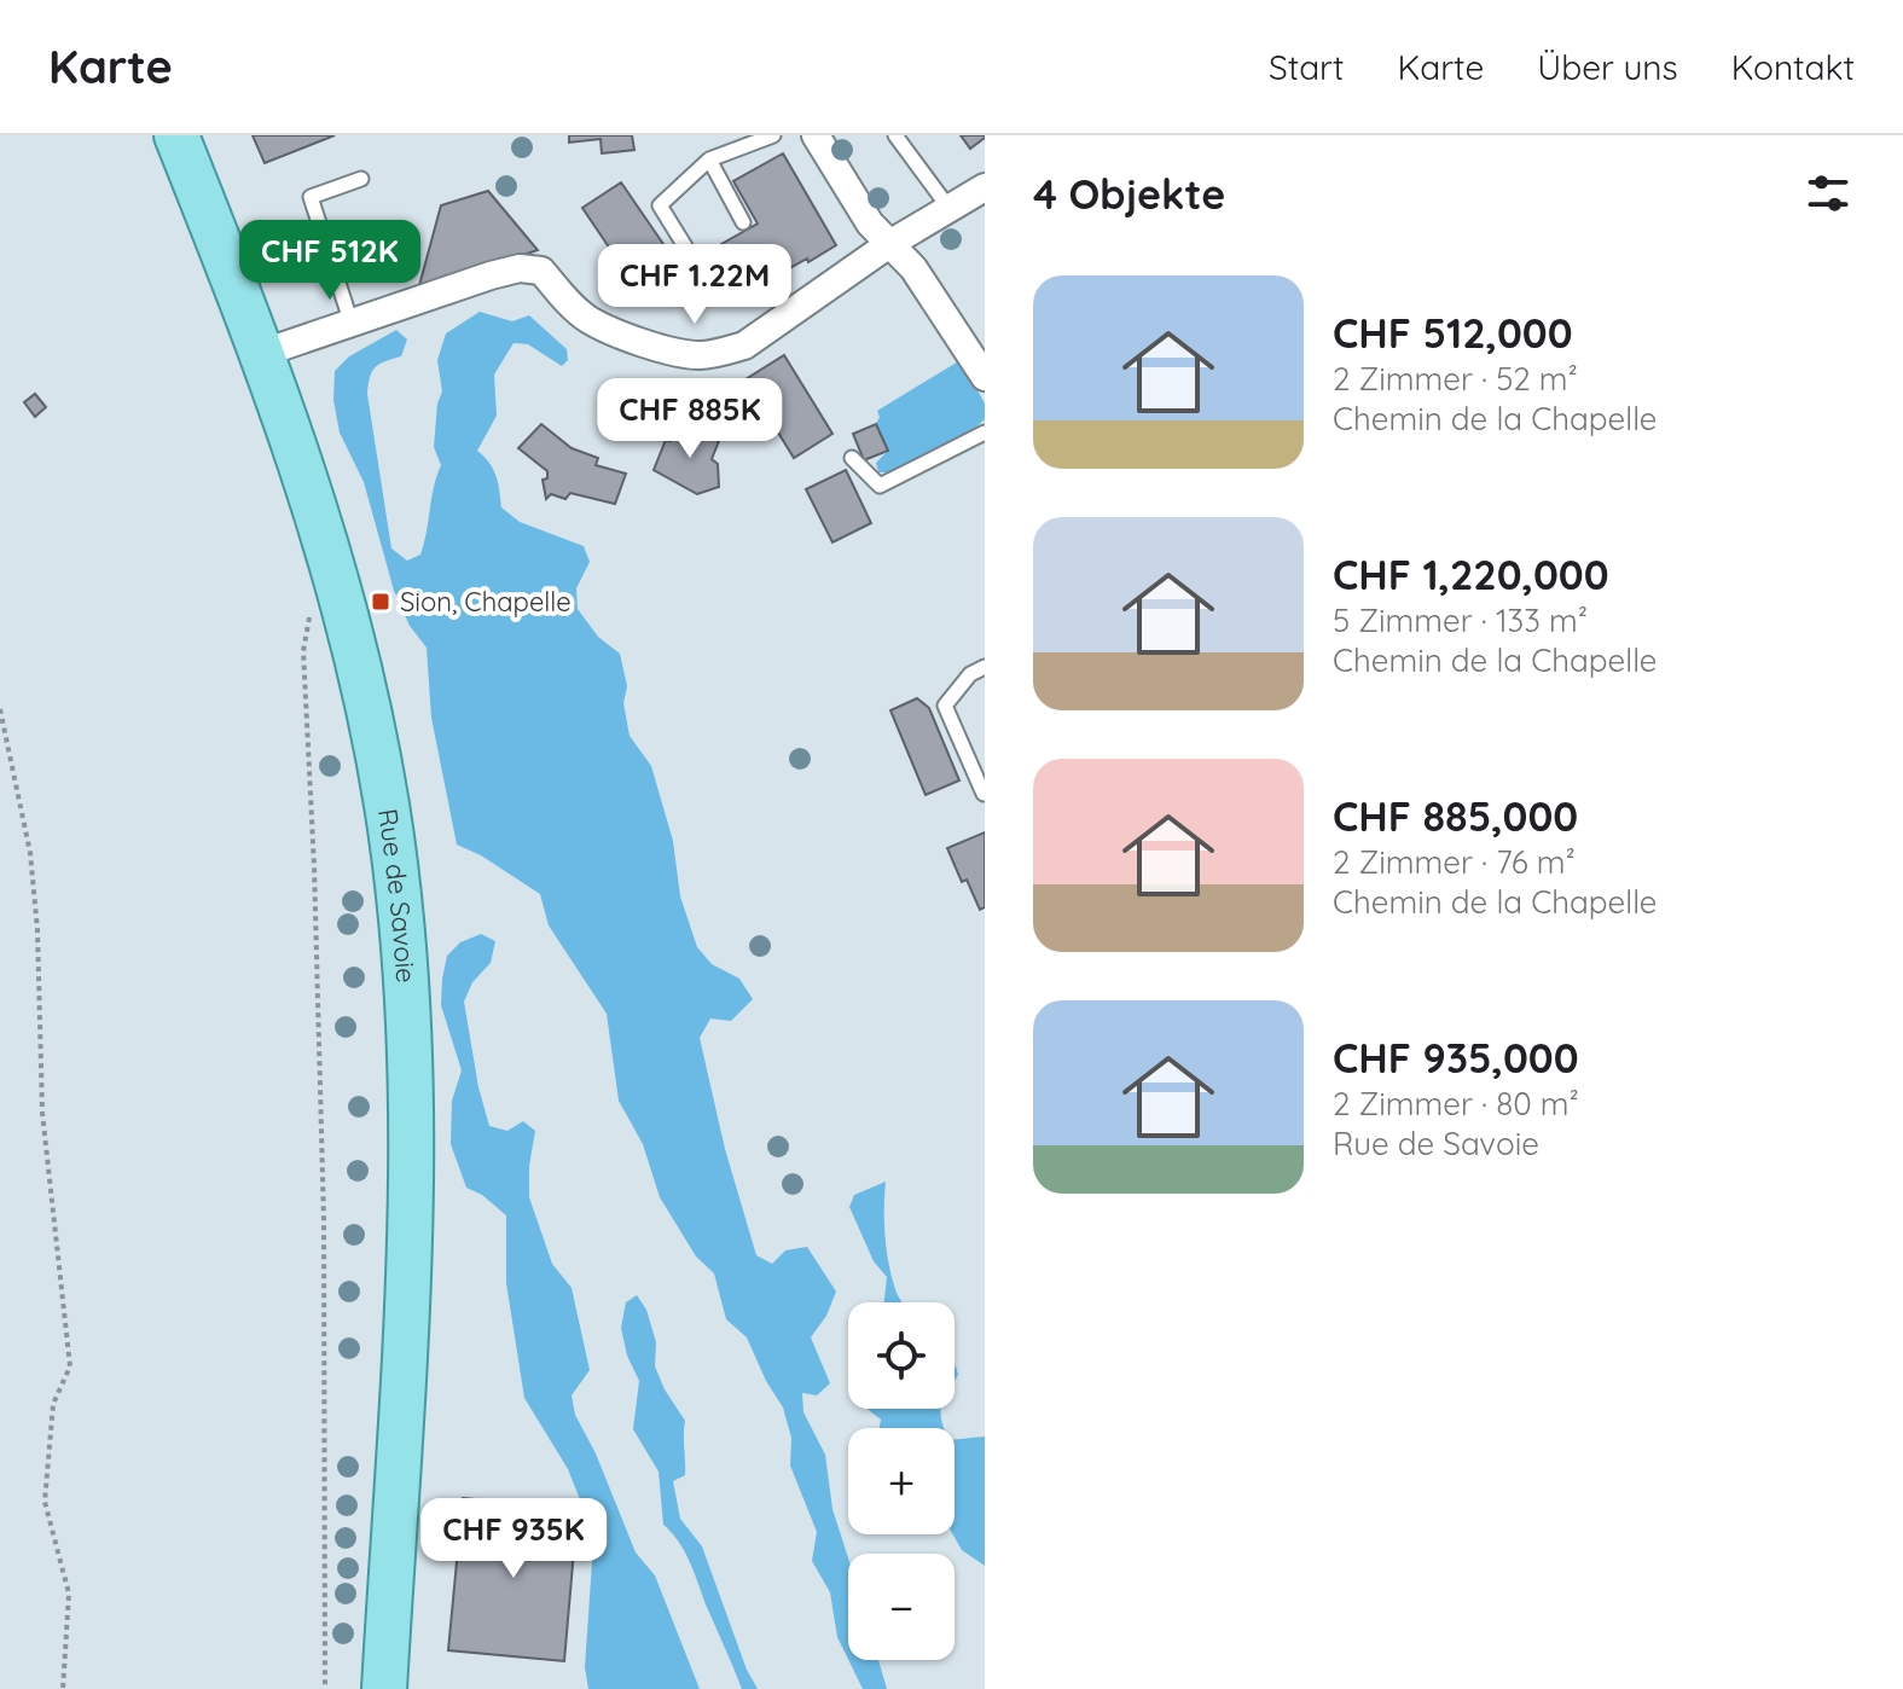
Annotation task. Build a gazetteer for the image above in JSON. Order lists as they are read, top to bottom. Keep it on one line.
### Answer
{"streets":{"main road":["Rue de Savoie"]},"places":{"transit":["Sion, Chapelle"]},"page":{"header":"Karte","nav":["Start","Karte","Über uns","Kontakt"],"heading":"4 Objekte","price":["CHF 512K","CHF 1.22M","CHF 885K","CHF 935K"],"list":[{"name":"CHF 512,000","note":"2 Zimmer · 52 m² · Chemin de la Chapelle"},{"name":"CHF 1,220,000","note":"5 Zimmer · 133 m² · Chemin de la Chapelle"},{"name":"CHF 885,000","note":"2 Zimmer · 76 m² · Chemin de la Chapelle"},{"name":"CHF 935,000","note":"2 Zimmer · 80 m² · Rue de Savoie"}],"map_buttons":["+","−"]}}
